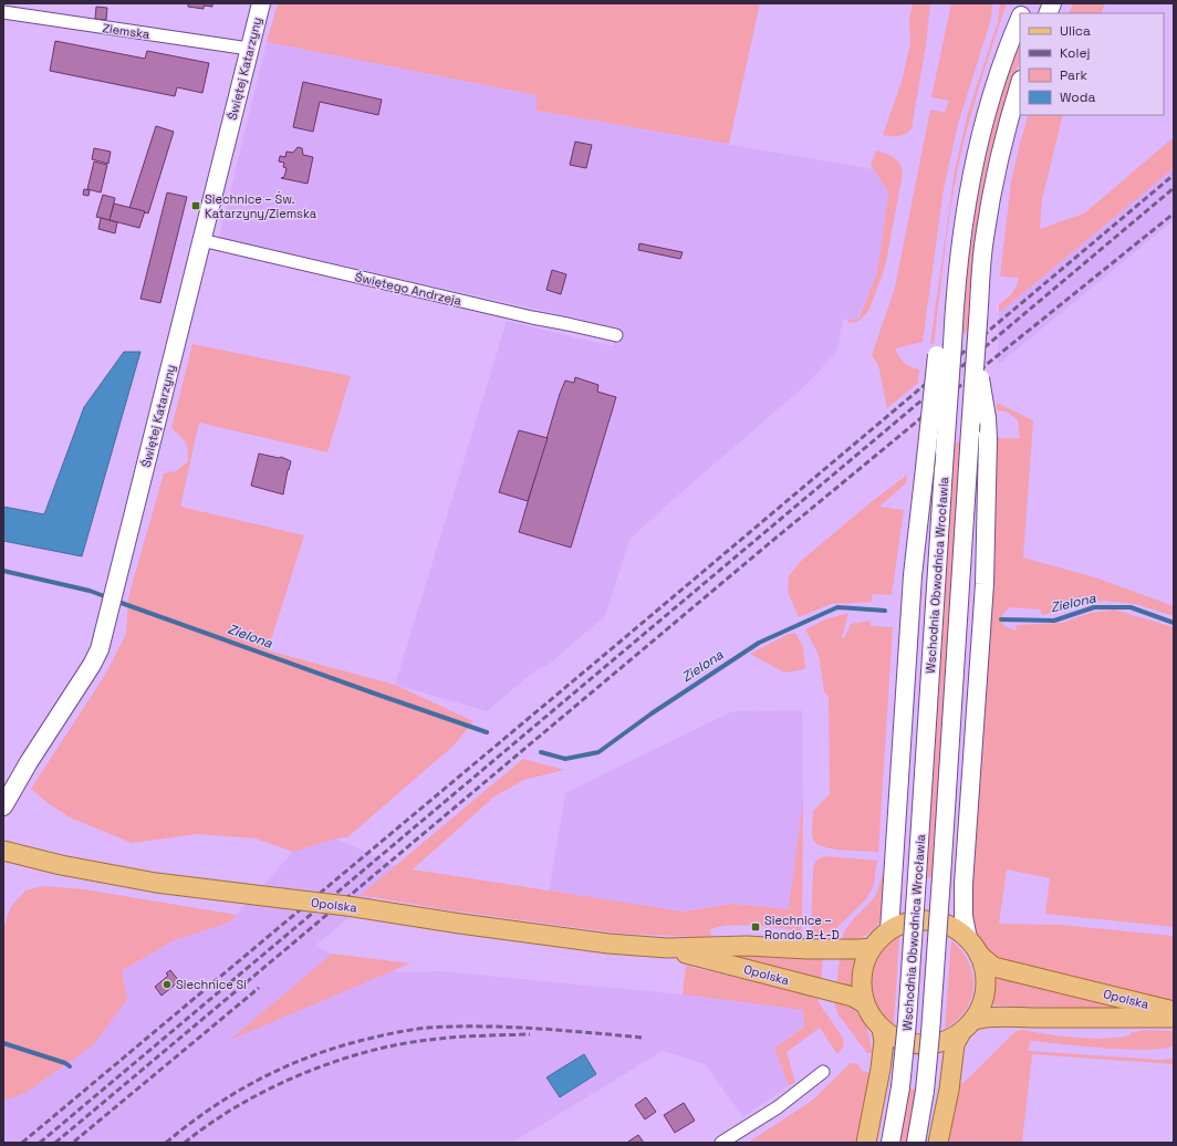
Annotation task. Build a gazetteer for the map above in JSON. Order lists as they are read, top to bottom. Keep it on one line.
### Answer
{"streets":{"main road":["Świętej Katarzyny","Wschodnia Obwodnica Wrocławia","Opolska"],"street":["Ziemska","Świętego Andrzeja"]},"crossings":[["Ziemska","Świętej Katarzyny"],["Świętej Katarzyny","Świętego Andrzeja"]],"water":["Zielona"],"places":{"transit":["Siechnice – Św. Katarzyny/Ziemska","Siechnice – Rondo B-Ł-D"],"other":["Siechnice Si"]},"legend":["Ulica","Kolej","Park","Woda"]}
